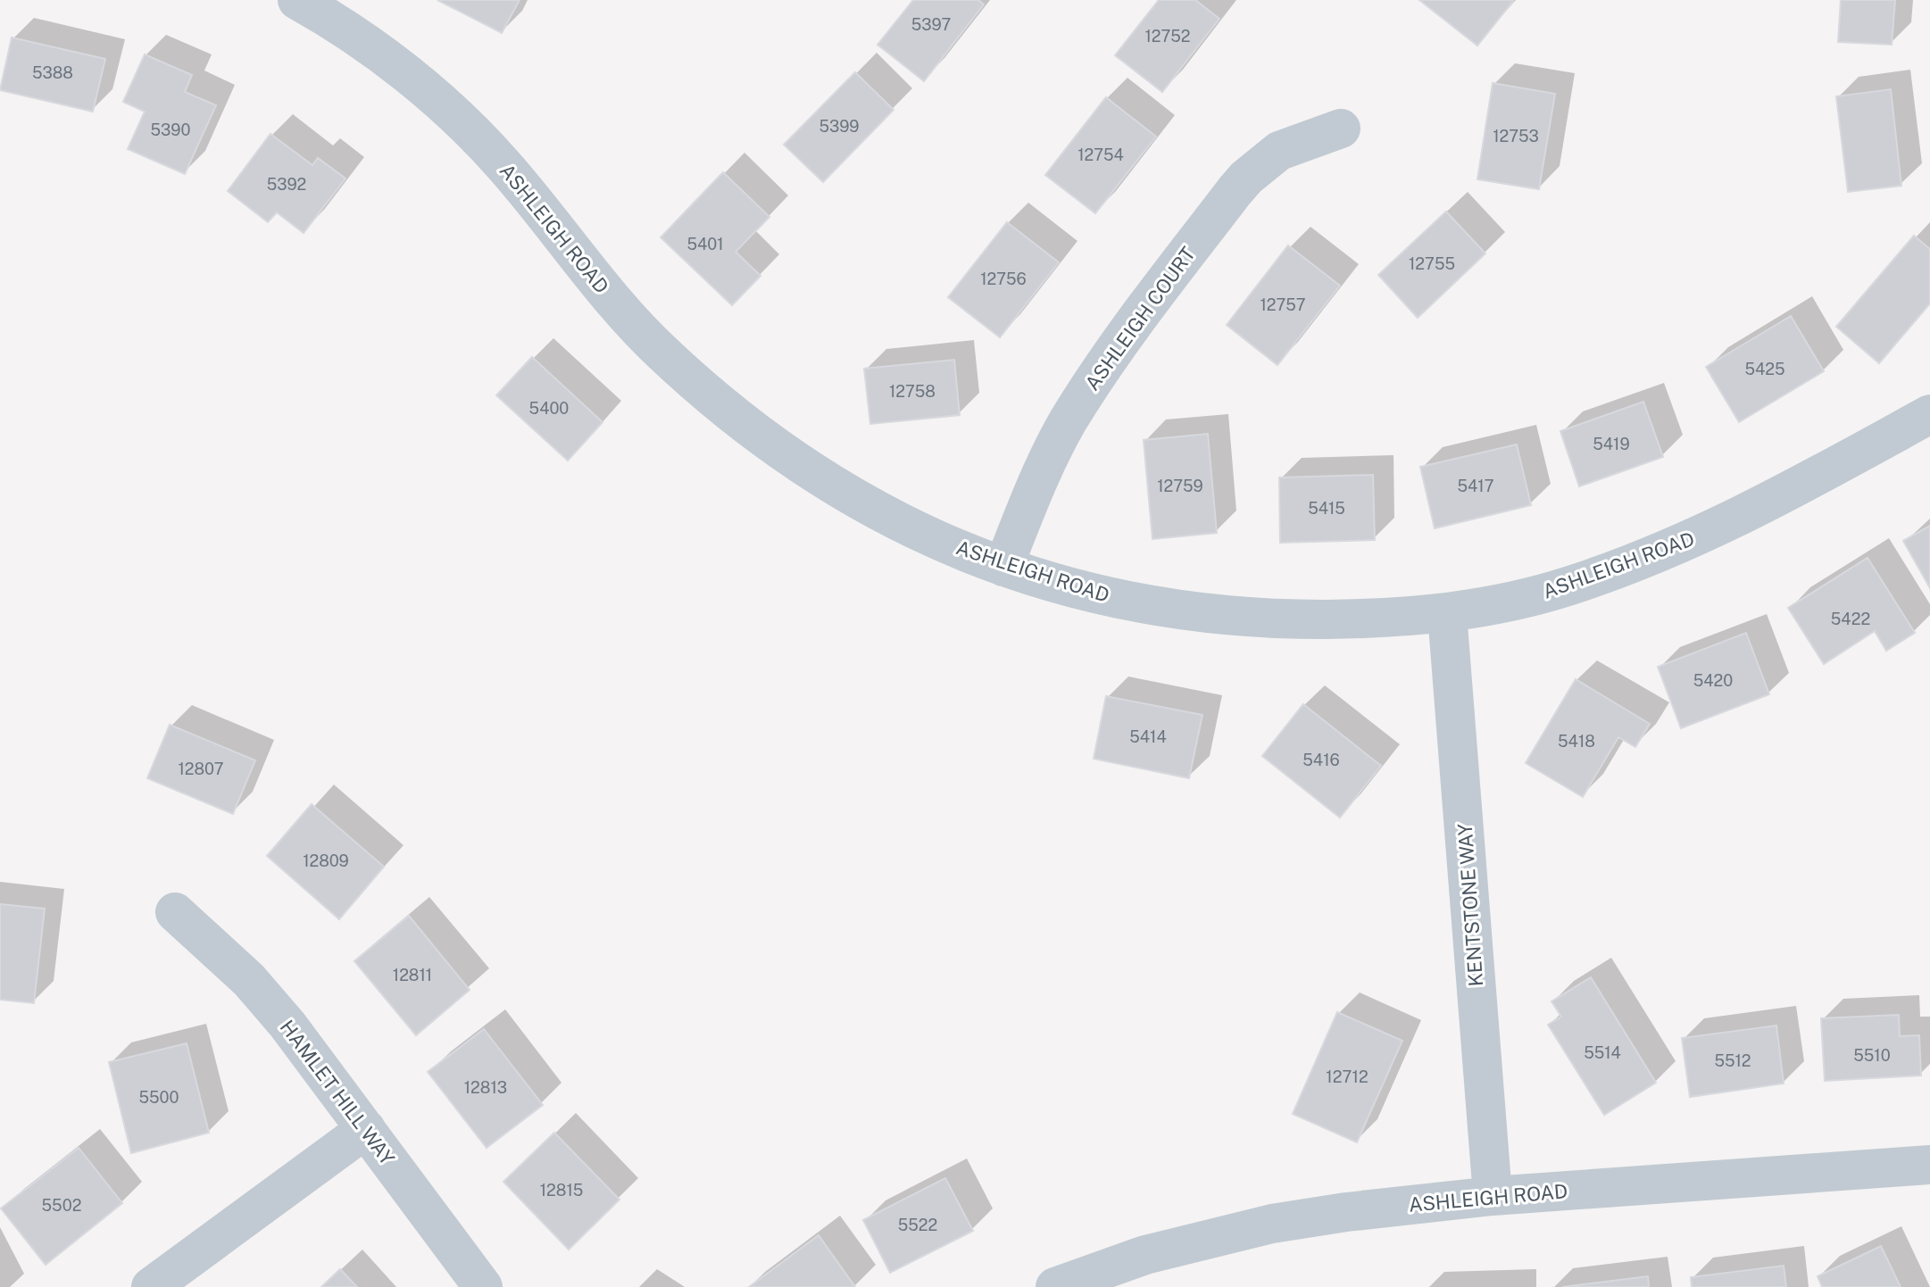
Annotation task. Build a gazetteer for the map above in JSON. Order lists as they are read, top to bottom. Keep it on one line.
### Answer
{"streets":{"street":["ASHLEIGH ROAD","ASHLEIGH COURT","KENTSTONE WAY","HAMLET HILL WAY"]},"crossings":[["ASHLEIGH ROAD","ASHLEIGH COURT"],["ASHLEIGH ROAD","KENTSTONE WAY"]],"house_numbers":["5397","12752","5388","5399","5390","12753","12754","5392","5401","12755","12756","12757","5425","12758","5400","5419","12759","5417","5415","5422","5420","5414","5418","5416","12807","12809","12811","5514","5510","5512","12712","12813","5500","12815","5502","5522"]}
